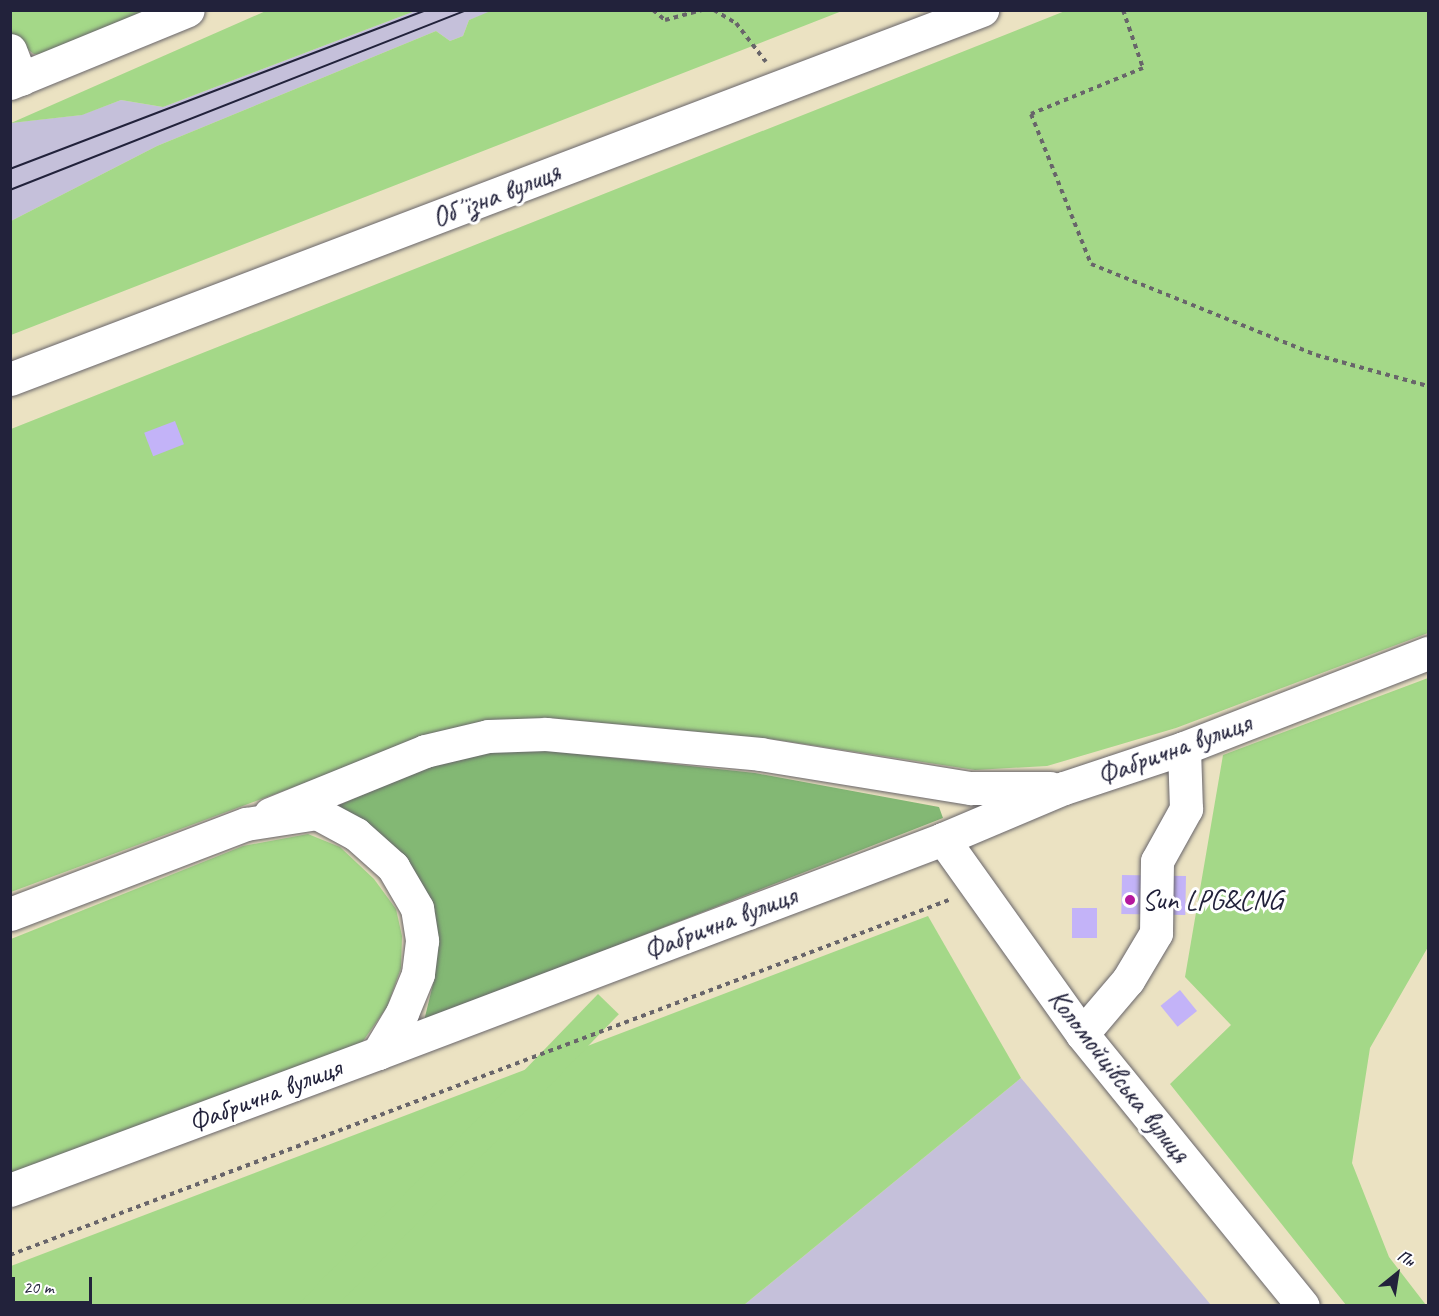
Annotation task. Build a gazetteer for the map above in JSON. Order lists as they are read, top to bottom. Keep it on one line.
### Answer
{"streets":{"street":["Обʼїзна вулиця","Фабрична вулиця","Коломойцівська вулиця"]},"crossings":[["Фабрична вулиця","Коломойцівська вулиця"]],"places":["Sun LPG&CNG"],"scale_bar":"20 m","north":"top right"}
